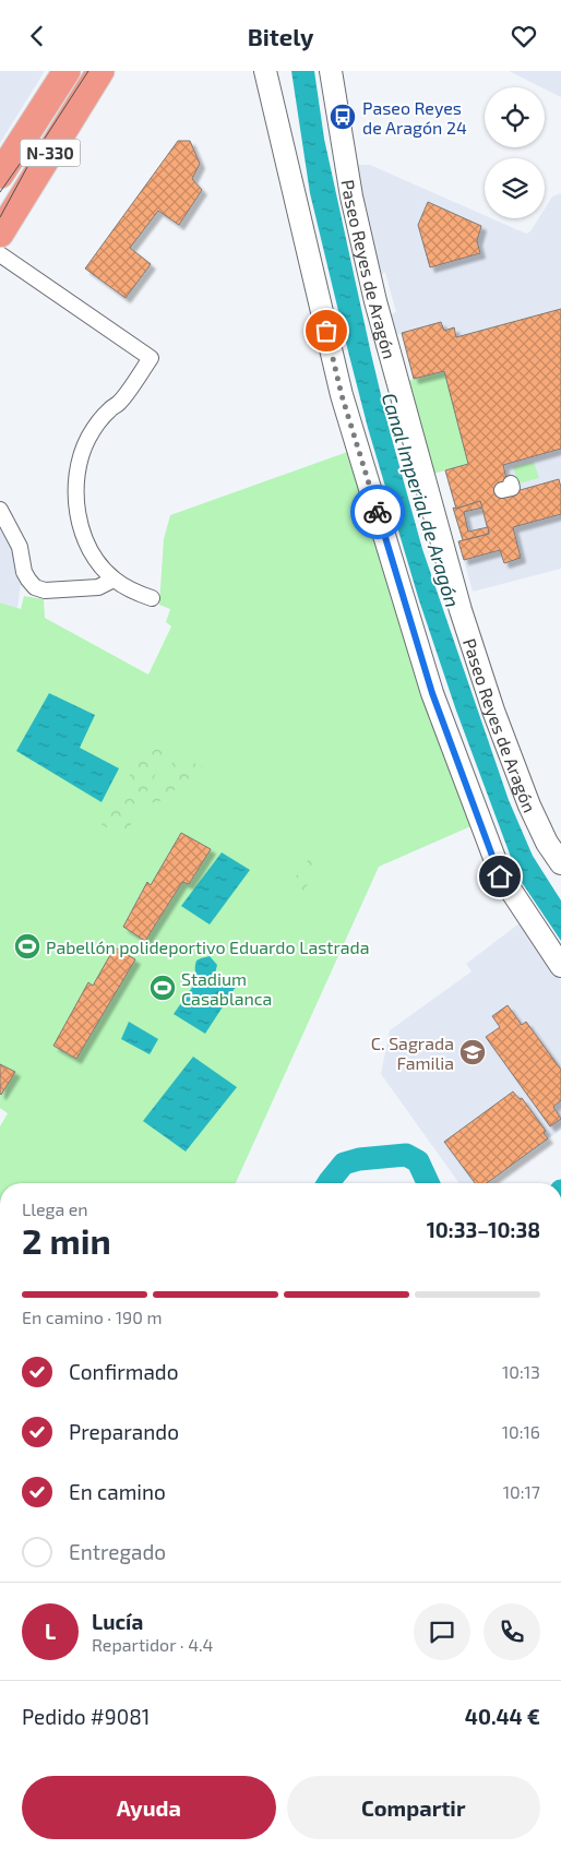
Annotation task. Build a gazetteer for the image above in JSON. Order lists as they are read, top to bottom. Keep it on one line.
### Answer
{"streets":{"highway":["N-330"],"street":["Paseo Reyes de Aragón"]},"water":["Canal Imperial de Aragón"],"places":{"bus stop":["Paseo Reyes de Aragón 24"],"sports":["Pabellón polideportivo Eduardo Lastrada","Stadium Casablanca"],"school or university":["C. Sagrada Familia"]},"page":{"header":"Bitely","heading":["2 min","Llega en","10:33–10:38"],"panel":["Lucía","Repartidor · 4.4","Pedido #9081","40.44 €"],"bar":"En camino · 190 m","list":[["Confirmado","10:13"],["Preparando","10:16"],["En camino","10:17"],"Entregado"],"round":"L","buttons":["Ayuda","Compartir"]}}
